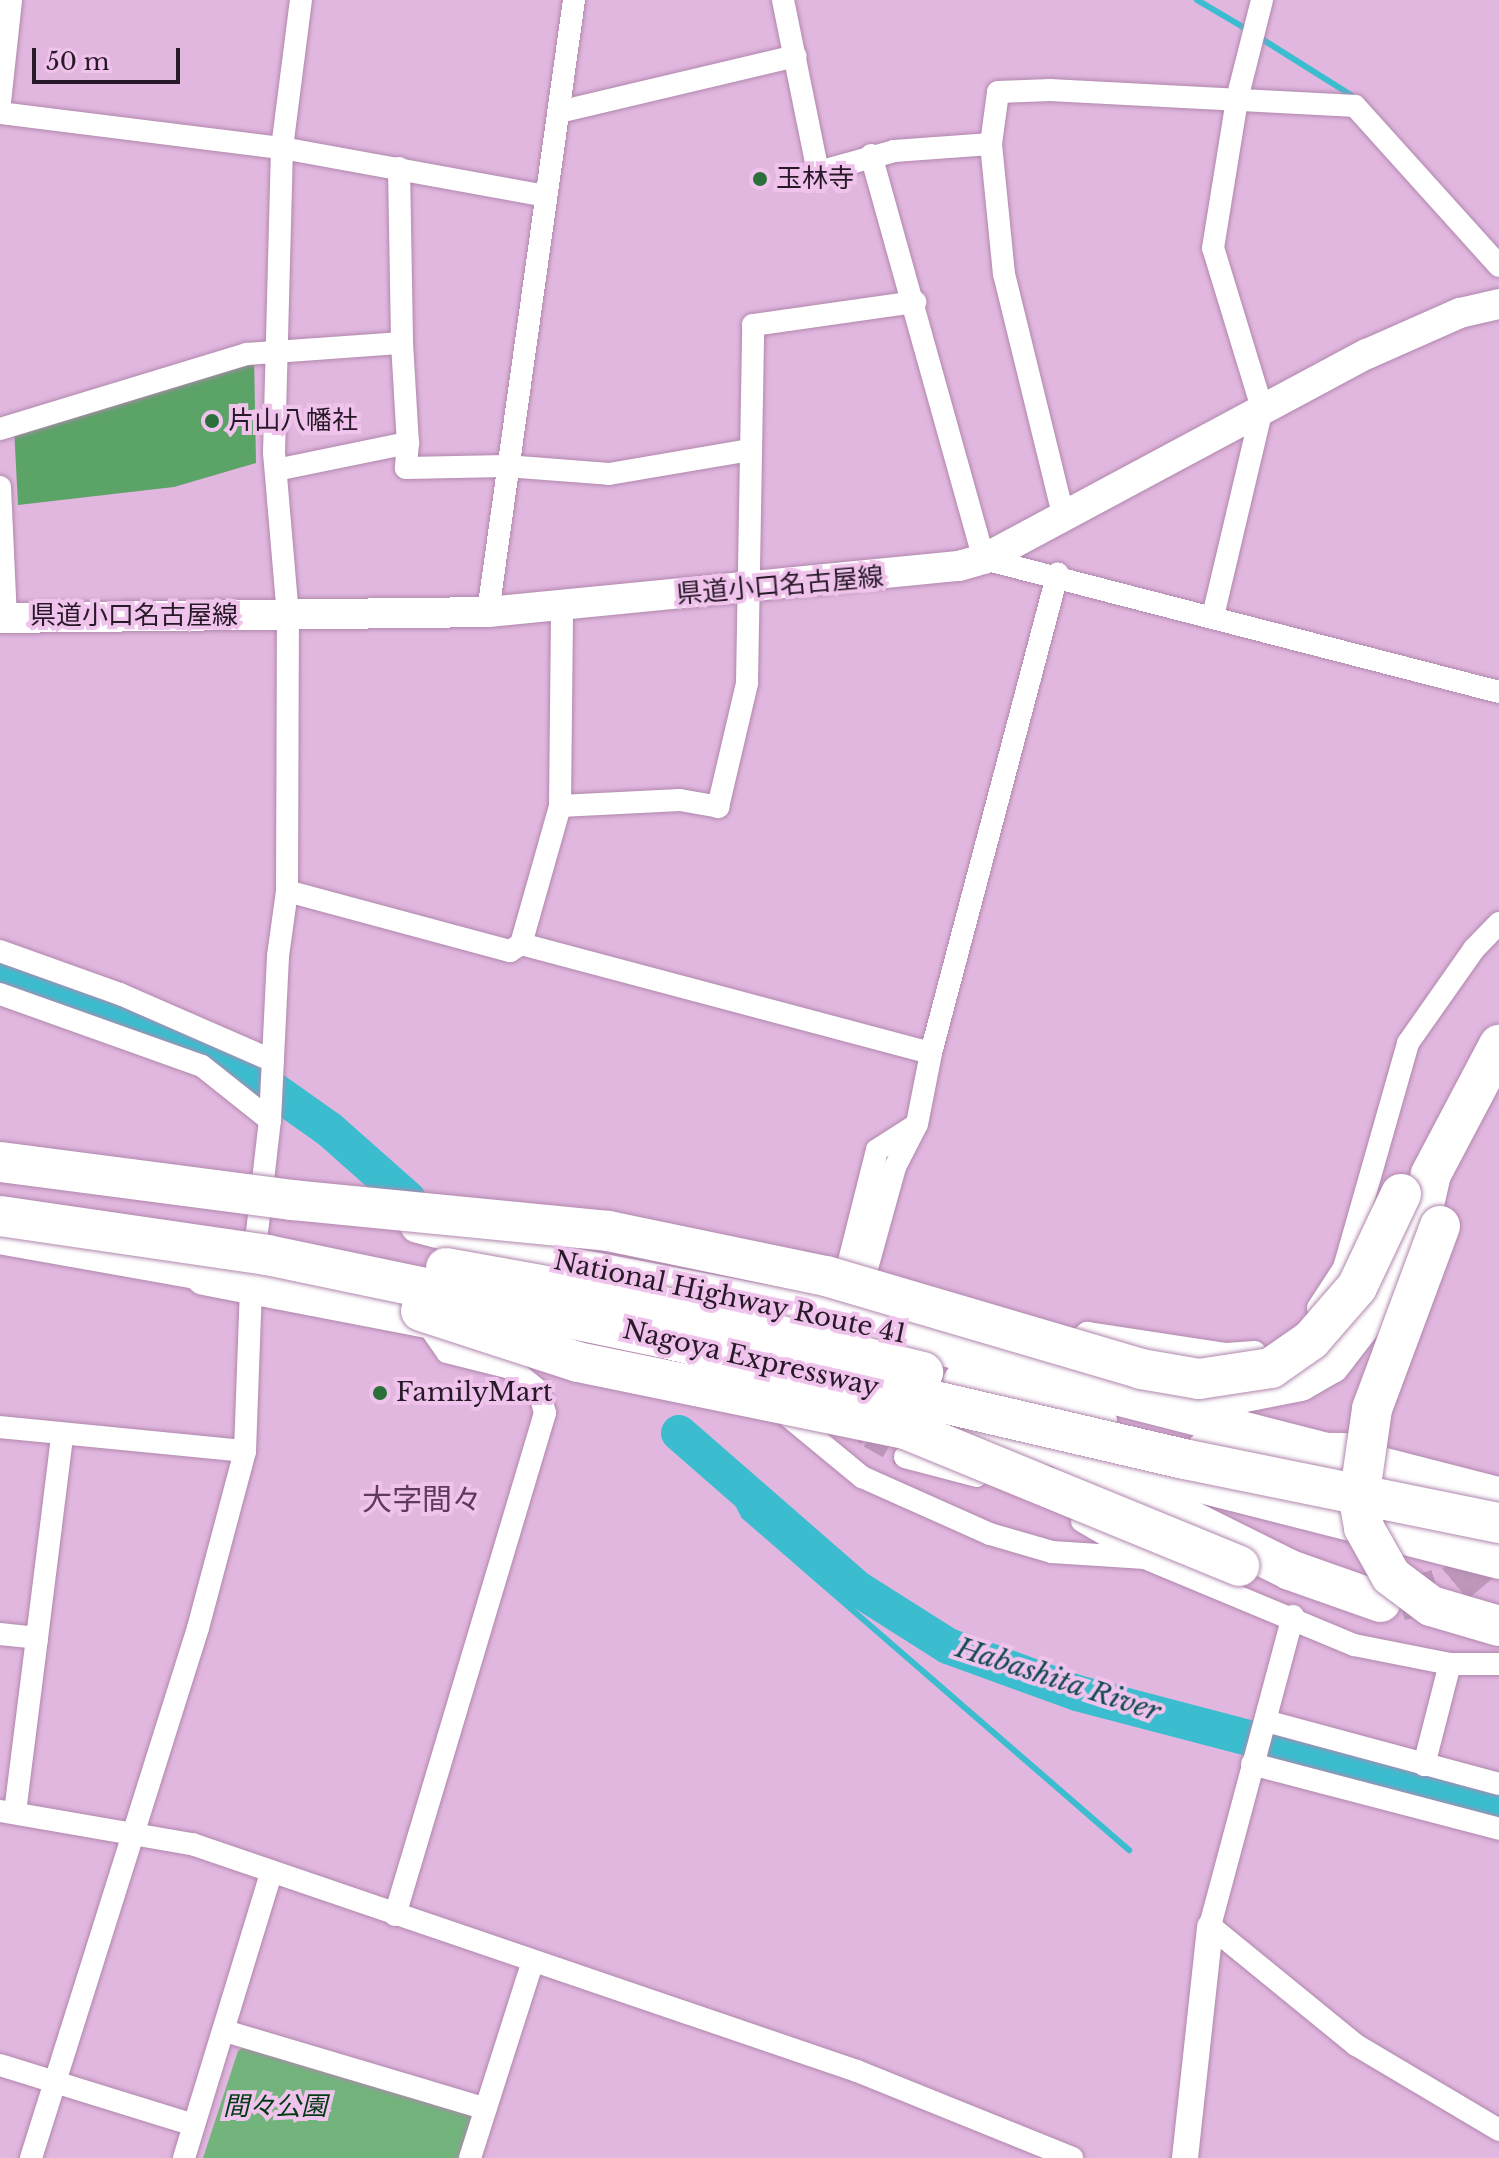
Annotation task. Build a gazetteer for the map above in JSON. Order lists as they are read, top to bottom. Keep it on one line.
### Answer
{"streets":{"highway":["National Highway Route 41","Nagoya Expressway"],"main road":["県道小口名古屋線"]},"districts":["大字間々"],"water":["Habashita River"],"parks":["間々公園"],"places":["玉林寺","片山八幡社","FamilyMart"],"scale_bar":"50 m"}
